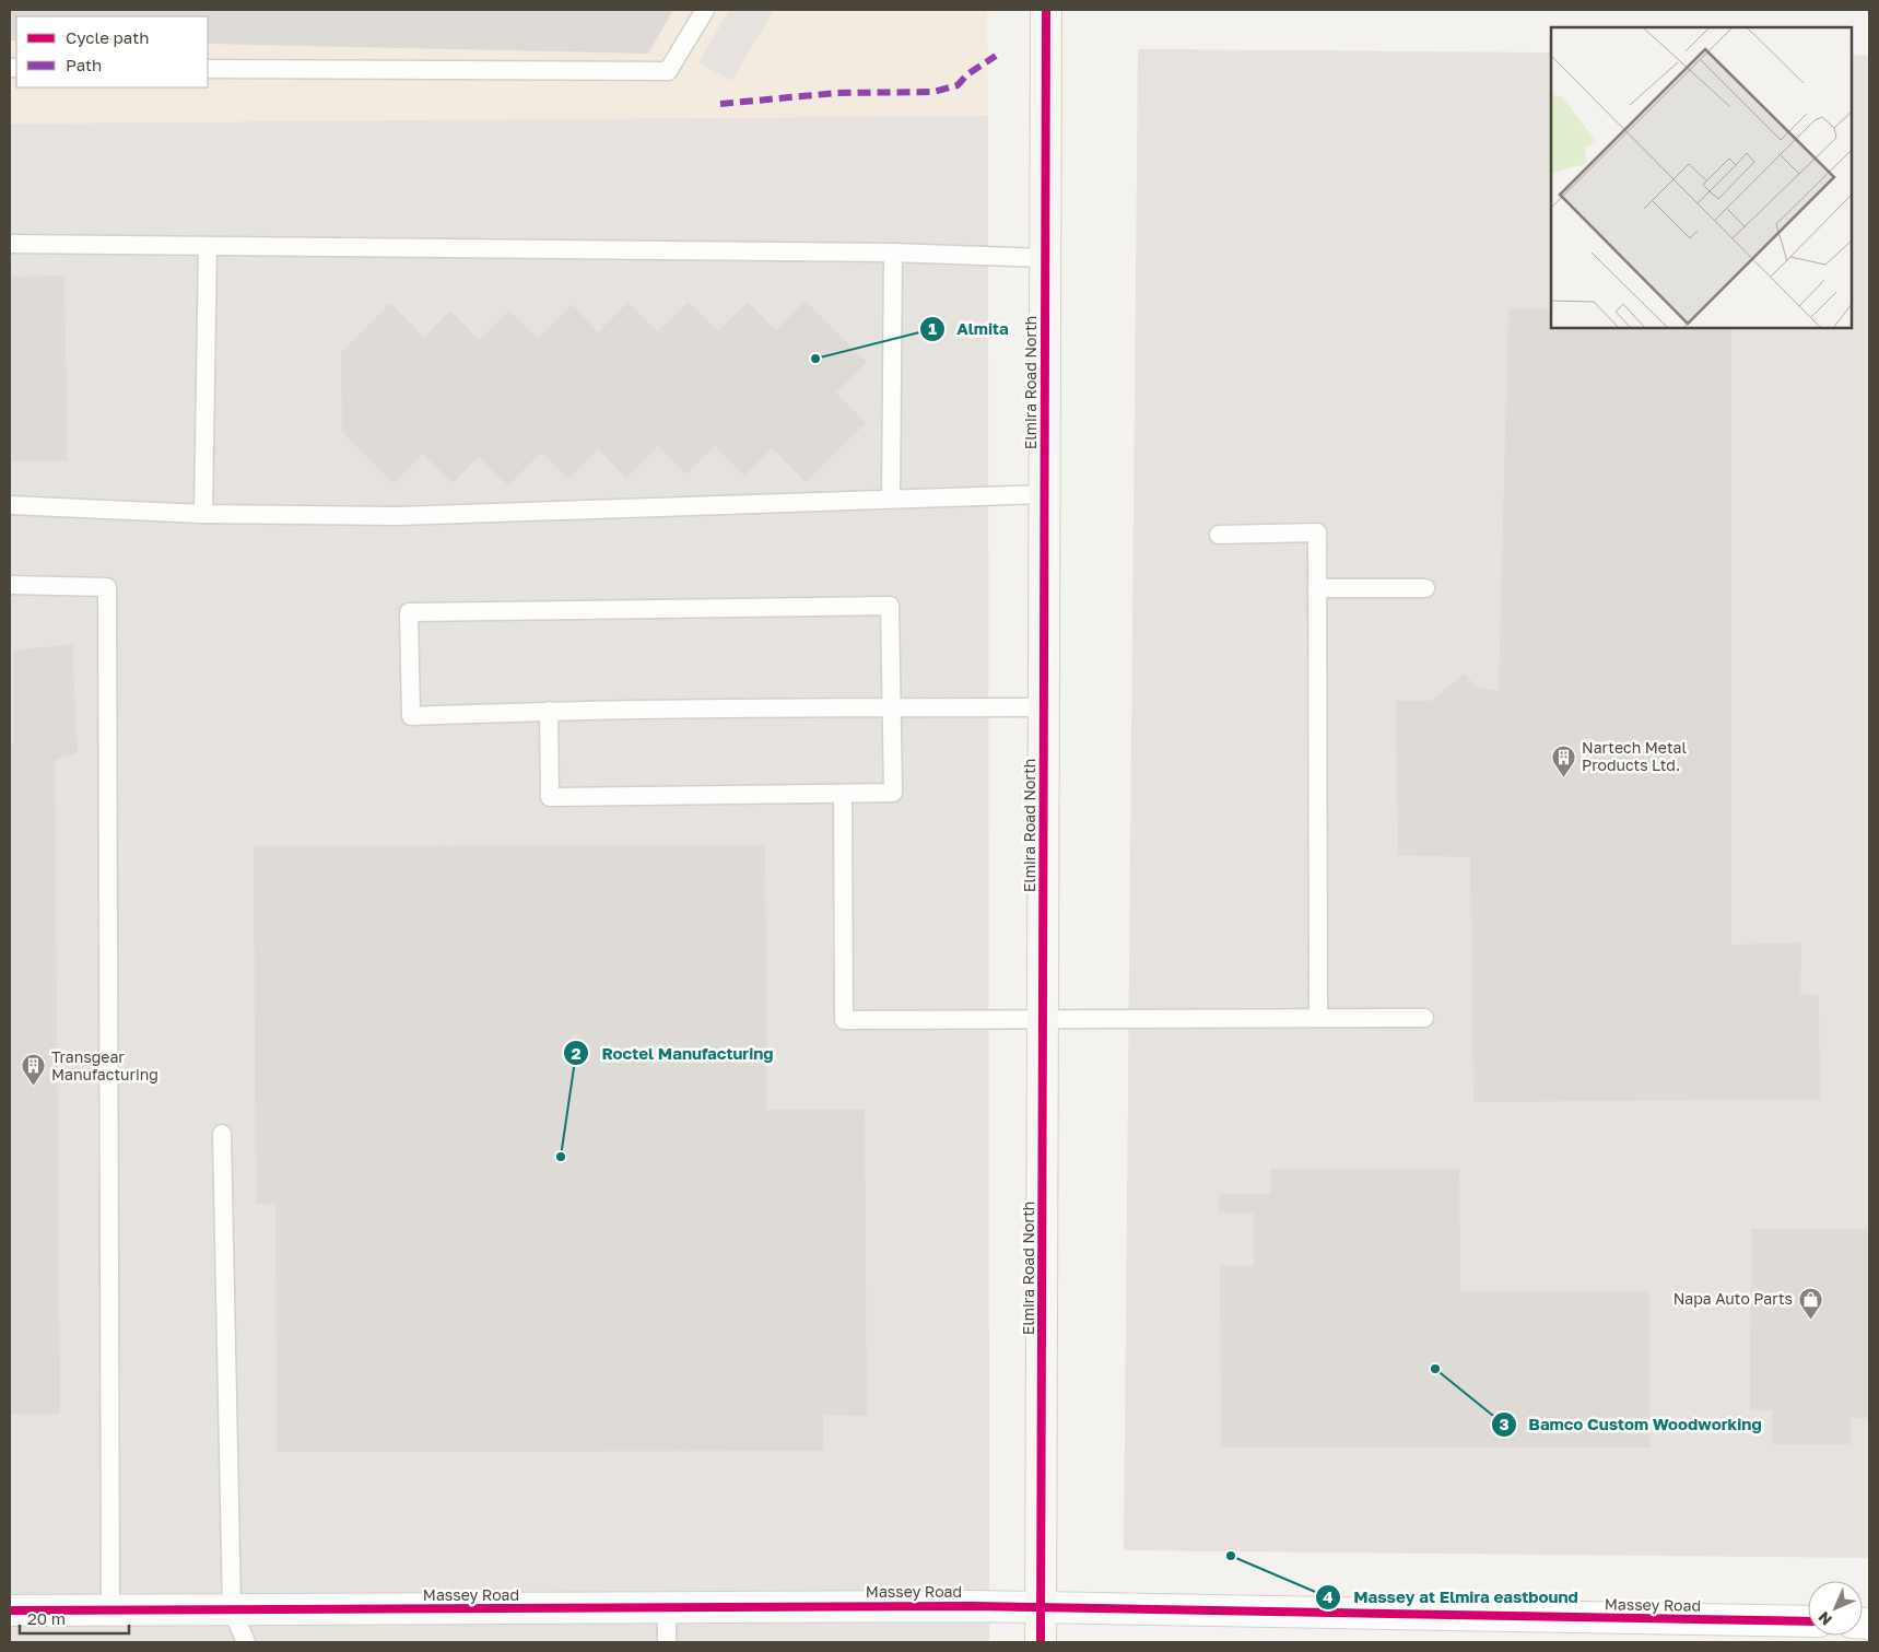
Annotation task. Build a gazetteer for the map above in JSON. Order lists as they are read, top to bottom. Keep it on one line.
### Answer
{"streets":{"main road":["Elmira Road North"],"street":["Massey Road"]},"crossings":[["Elmira Road North","Massey Road"]],"places":{"other":["Almita","Roctel Manufacturing","Bamco Custom Woodworking","Massey at Elmira eastbound"],"building":["Nartech Metal Products Ltd.","Transgear Manufacturing"],"shop":["Napa Auto Parts"]},"legend":["Cycle path","Path"],"scale_bar":"20 m","north":"bottom left"}
